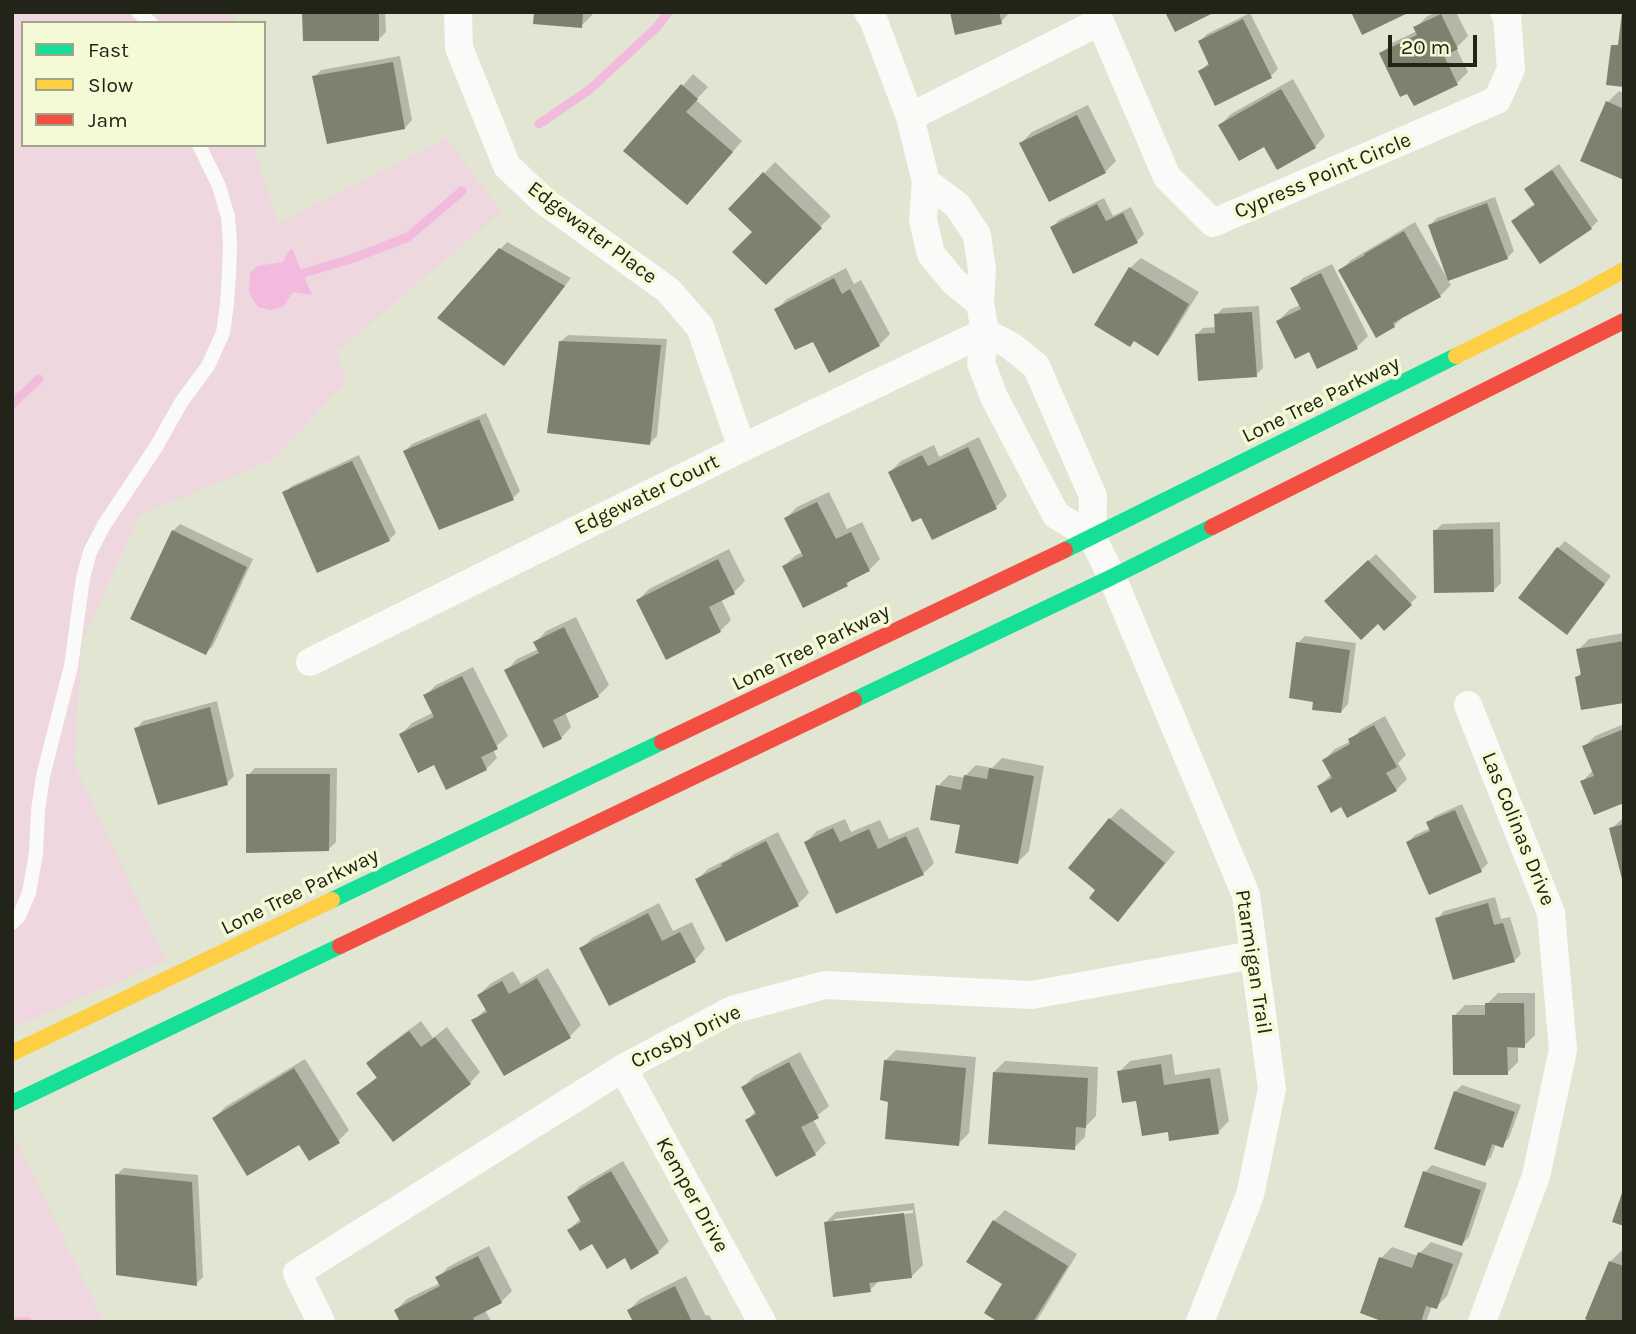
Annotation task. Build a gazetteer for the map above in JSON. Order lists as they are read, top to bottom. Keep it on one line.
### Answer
{"streets":{"street":["Cypress Point Circle","Edgewater Place","Lone Tree Parkway","Edgewater Court","Las Colinas Drive","Ptarmigan Trail","Crosby Drive","Kemper Drive"]},"crossings":[["Edgewater Place","Edgewater Court"],["Lone Tree Parkway","Ptarmigan Trail"],["Ptarmigan Trail","Crosby Drive"],["Crosby Drive","Kemper Drive"]],"legend":["Fast","Slow","Jam"],"scale_bar":"20 m"}
